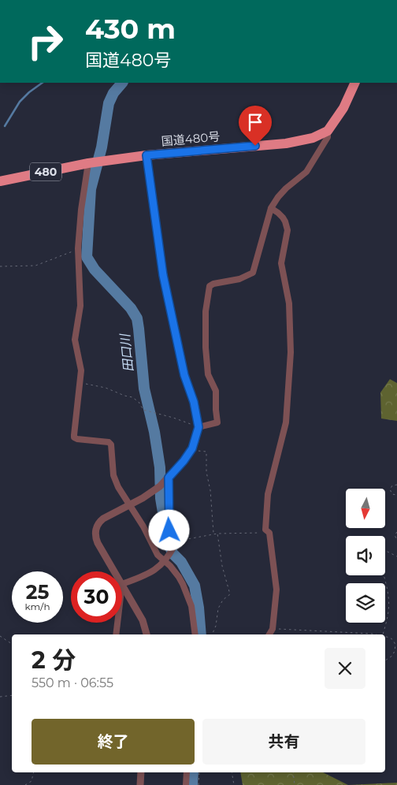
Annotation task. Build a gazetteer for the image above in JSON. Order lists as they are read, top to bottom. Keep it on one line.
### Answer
{"streets":{"highway":["国道480号","480"]},"water":["田口川"],"north":"bottom","page":{"turn":["430 m","国道480号"],"speed":"25 km/h","limit":"30","heading":["2 分","550 m · 06:55"],"buttons":["終了","共有"]}}
